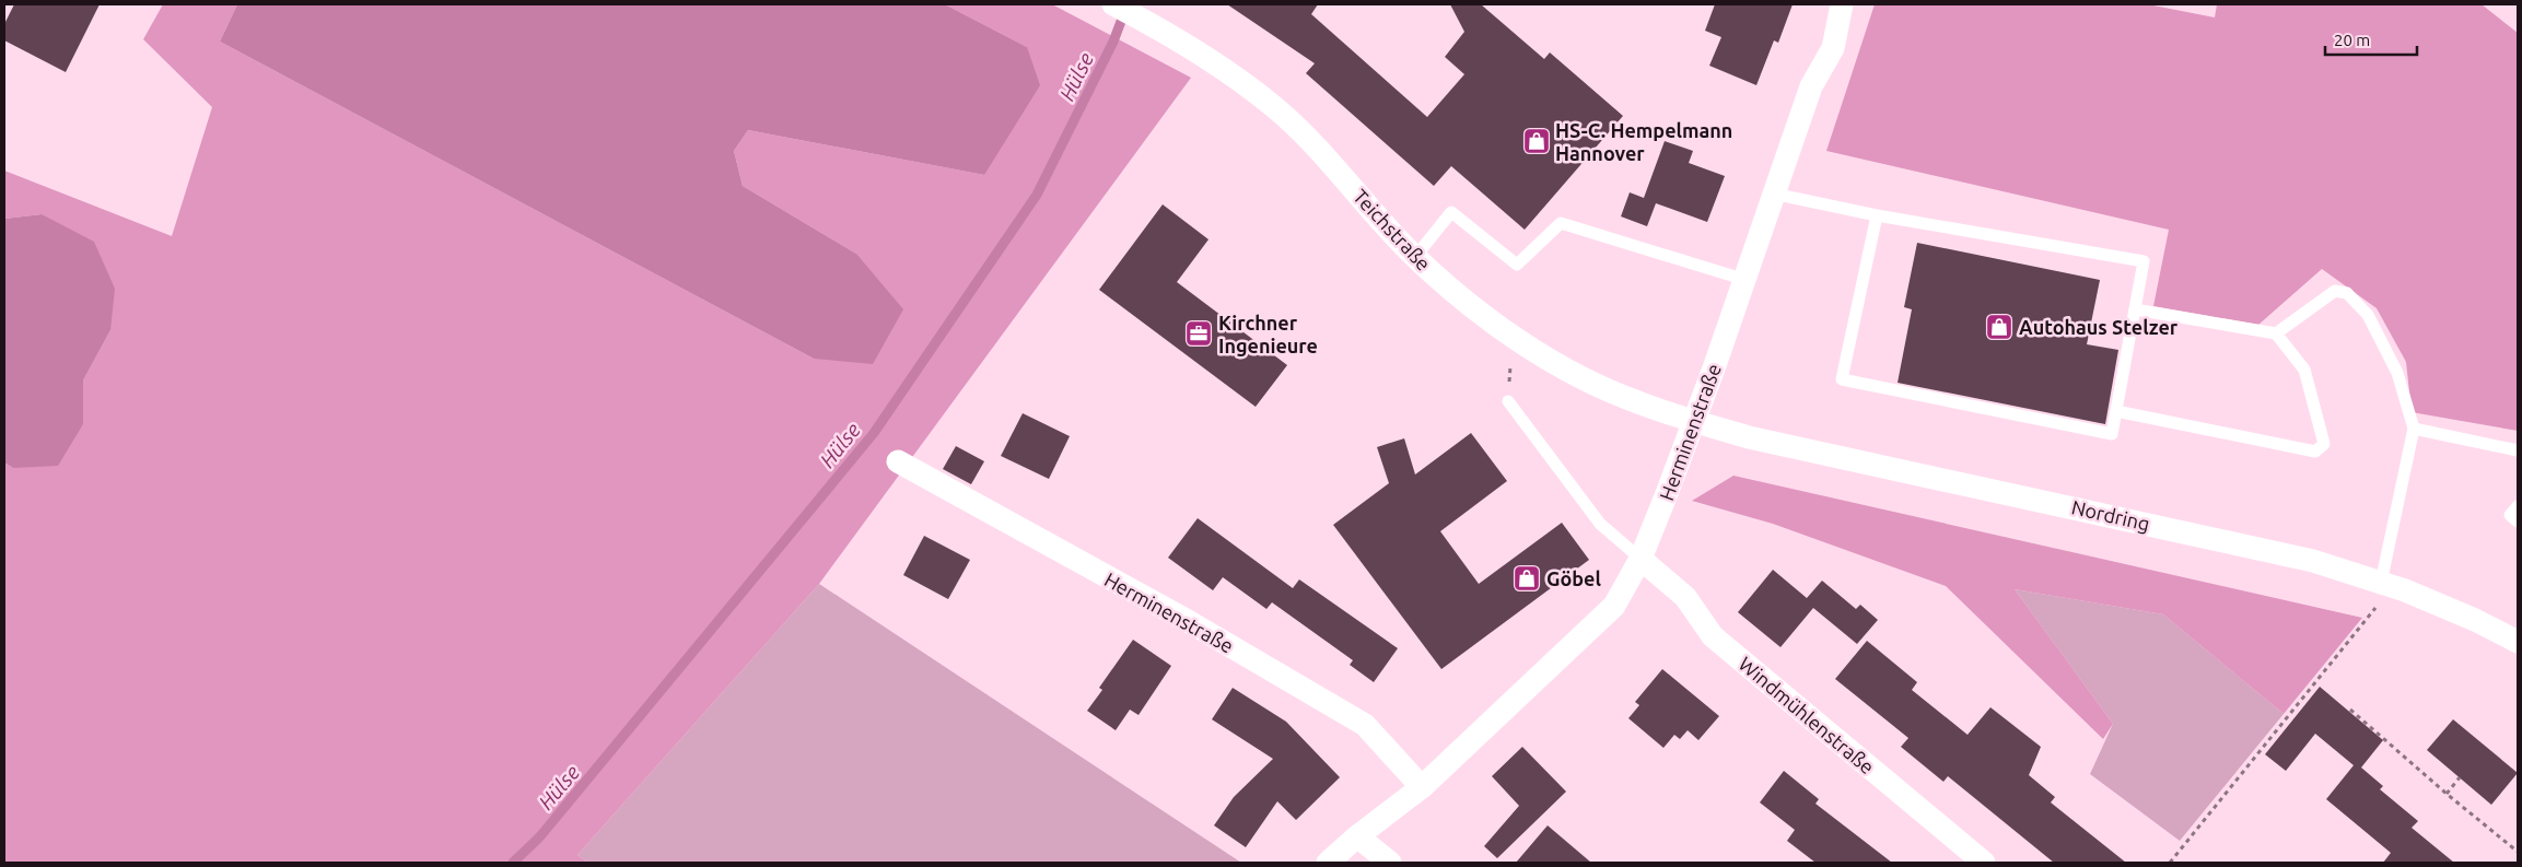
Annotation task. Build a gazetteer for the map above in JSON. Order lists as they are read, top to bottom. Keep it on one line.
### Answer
{"streets":{"street":["Teichstraße","Herminenstraße","Nordring","Windmühlenstraße"]},"crossings":[["Teichstraße","Herminenstraße"],["Teichstraße","Nordring"],["Herminenstraße","Nordring"],["Herminenstraße","Windmühlenstraße"]],"water":["Hülse"],"places":{"shop":["HS-C. Hempelmann Hannover","Autohaus Stelzer","Göbel"],"office":["Kirchner Ingenieure"]},"scale_bar":"20 m"}
